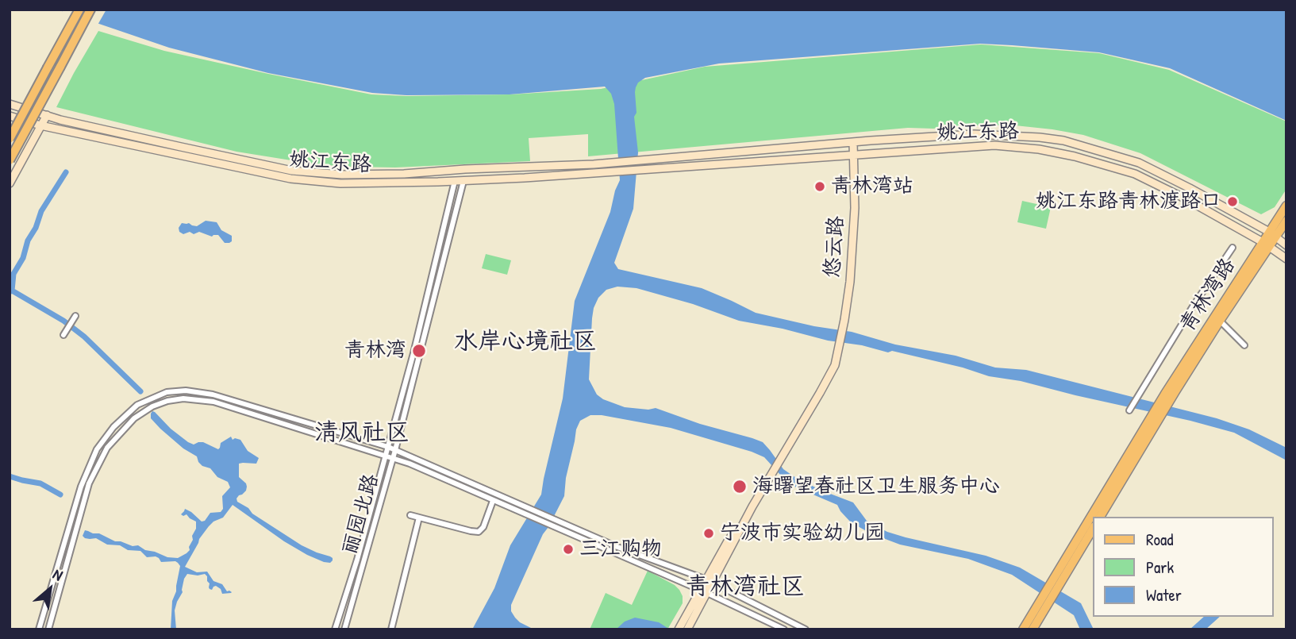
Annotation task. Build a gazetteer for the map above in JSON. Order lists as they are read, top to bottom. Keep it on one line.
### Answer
{"streets":{"main road":["姚江东路","悠云路","青林湾路"],"street":["丽园北路"]},"crossings":[["姚江东路","悠云路"],["姚江东路","青林湾路"],["姚江东路","丽园北路"]],"districts":["水岸心境社区","清风社区","青林湾社区"],"places":["青林湾站","姚江东路青林渡路口","青林湾","海曙望春社区卫生服务中心","宁波市实验幼儿园","三江购物"],"legend":["Road","Park","Water"],"north":"top right"}
